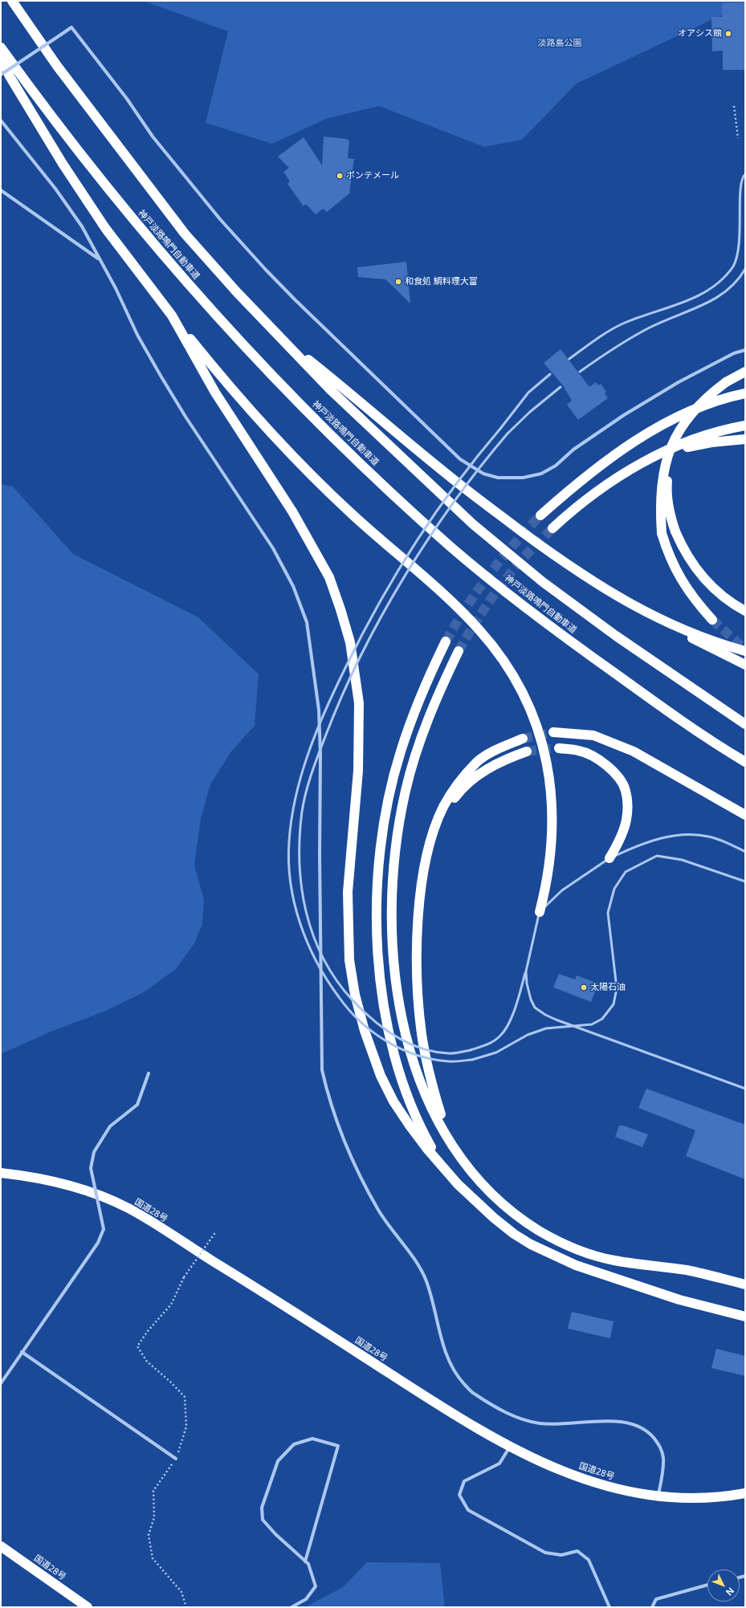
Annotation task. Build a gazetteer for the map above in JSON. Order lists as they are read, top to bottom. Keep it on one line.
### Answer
{"streets":{"highway":["神戸淡路鳴門自動車道","国道28号"]},"parks":["淡路島公園"],"places":["オアシス館","ポンテメール","和食処 鯛料理大富","太陽石油"],"north":"bottom right"}
